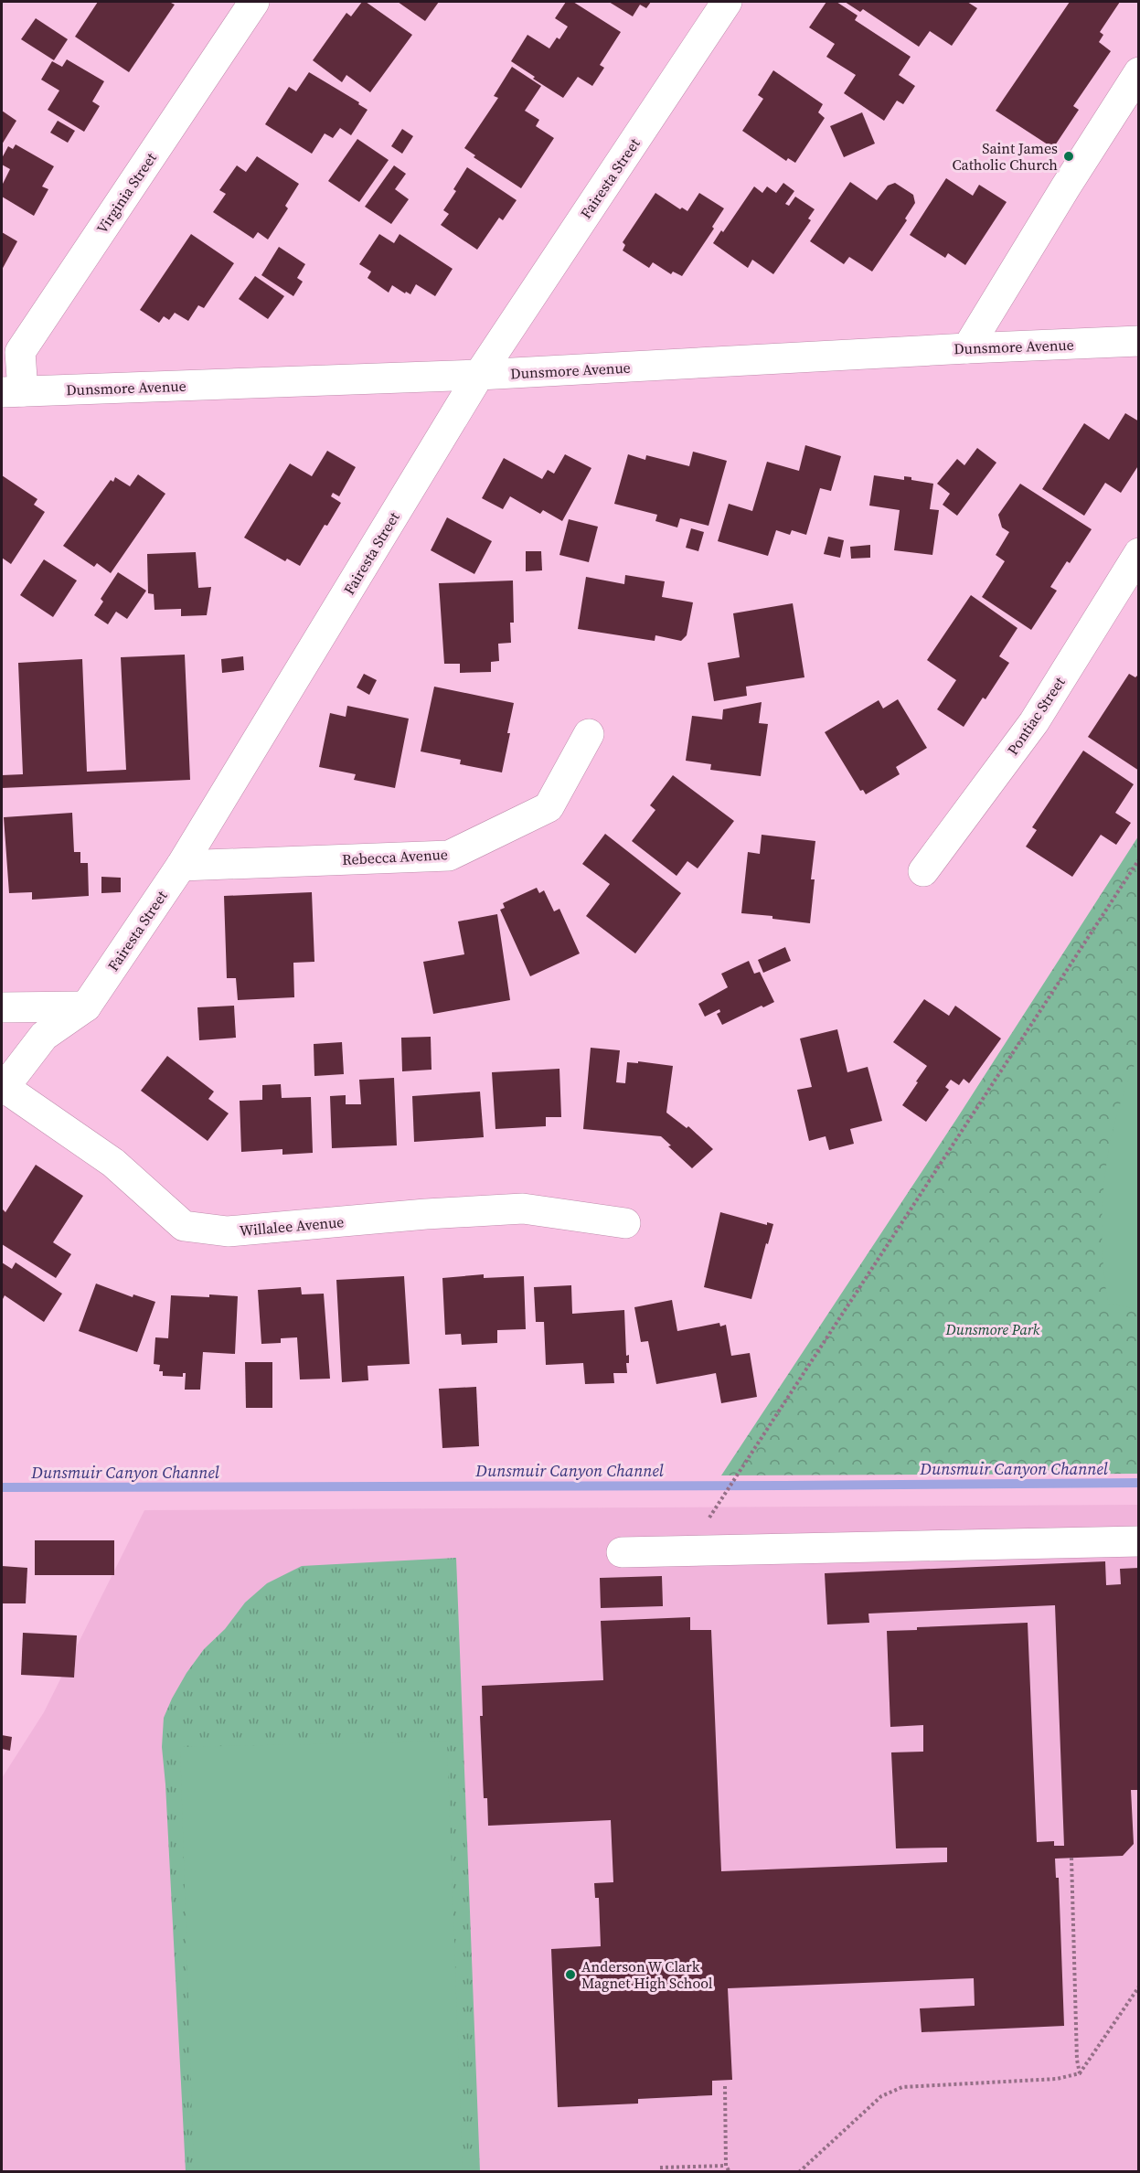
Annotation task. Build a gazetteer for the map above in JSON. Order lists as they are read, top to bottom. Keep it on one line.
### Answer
{"streets":{"street":["Fairesta Street","Virginia Street","Dunsmore Avenue","Pontiac Street","Rebecca Avenue","Willalee Avenue"]},"crossings":[["Fairesta Street","Dunsmore Avenue"],["Fairesta Street","Rebecca Avenue"],["Fairesta Street","Willalee Avenue"],["Virginia Street","Dunsmore Avenue"]],"water":["Dunsmuir Canyon Channel"],"parks":["Dunsmore Park"],"places":["Saint James Catholic Church","Anderson W Clark Magnet High School"]}
